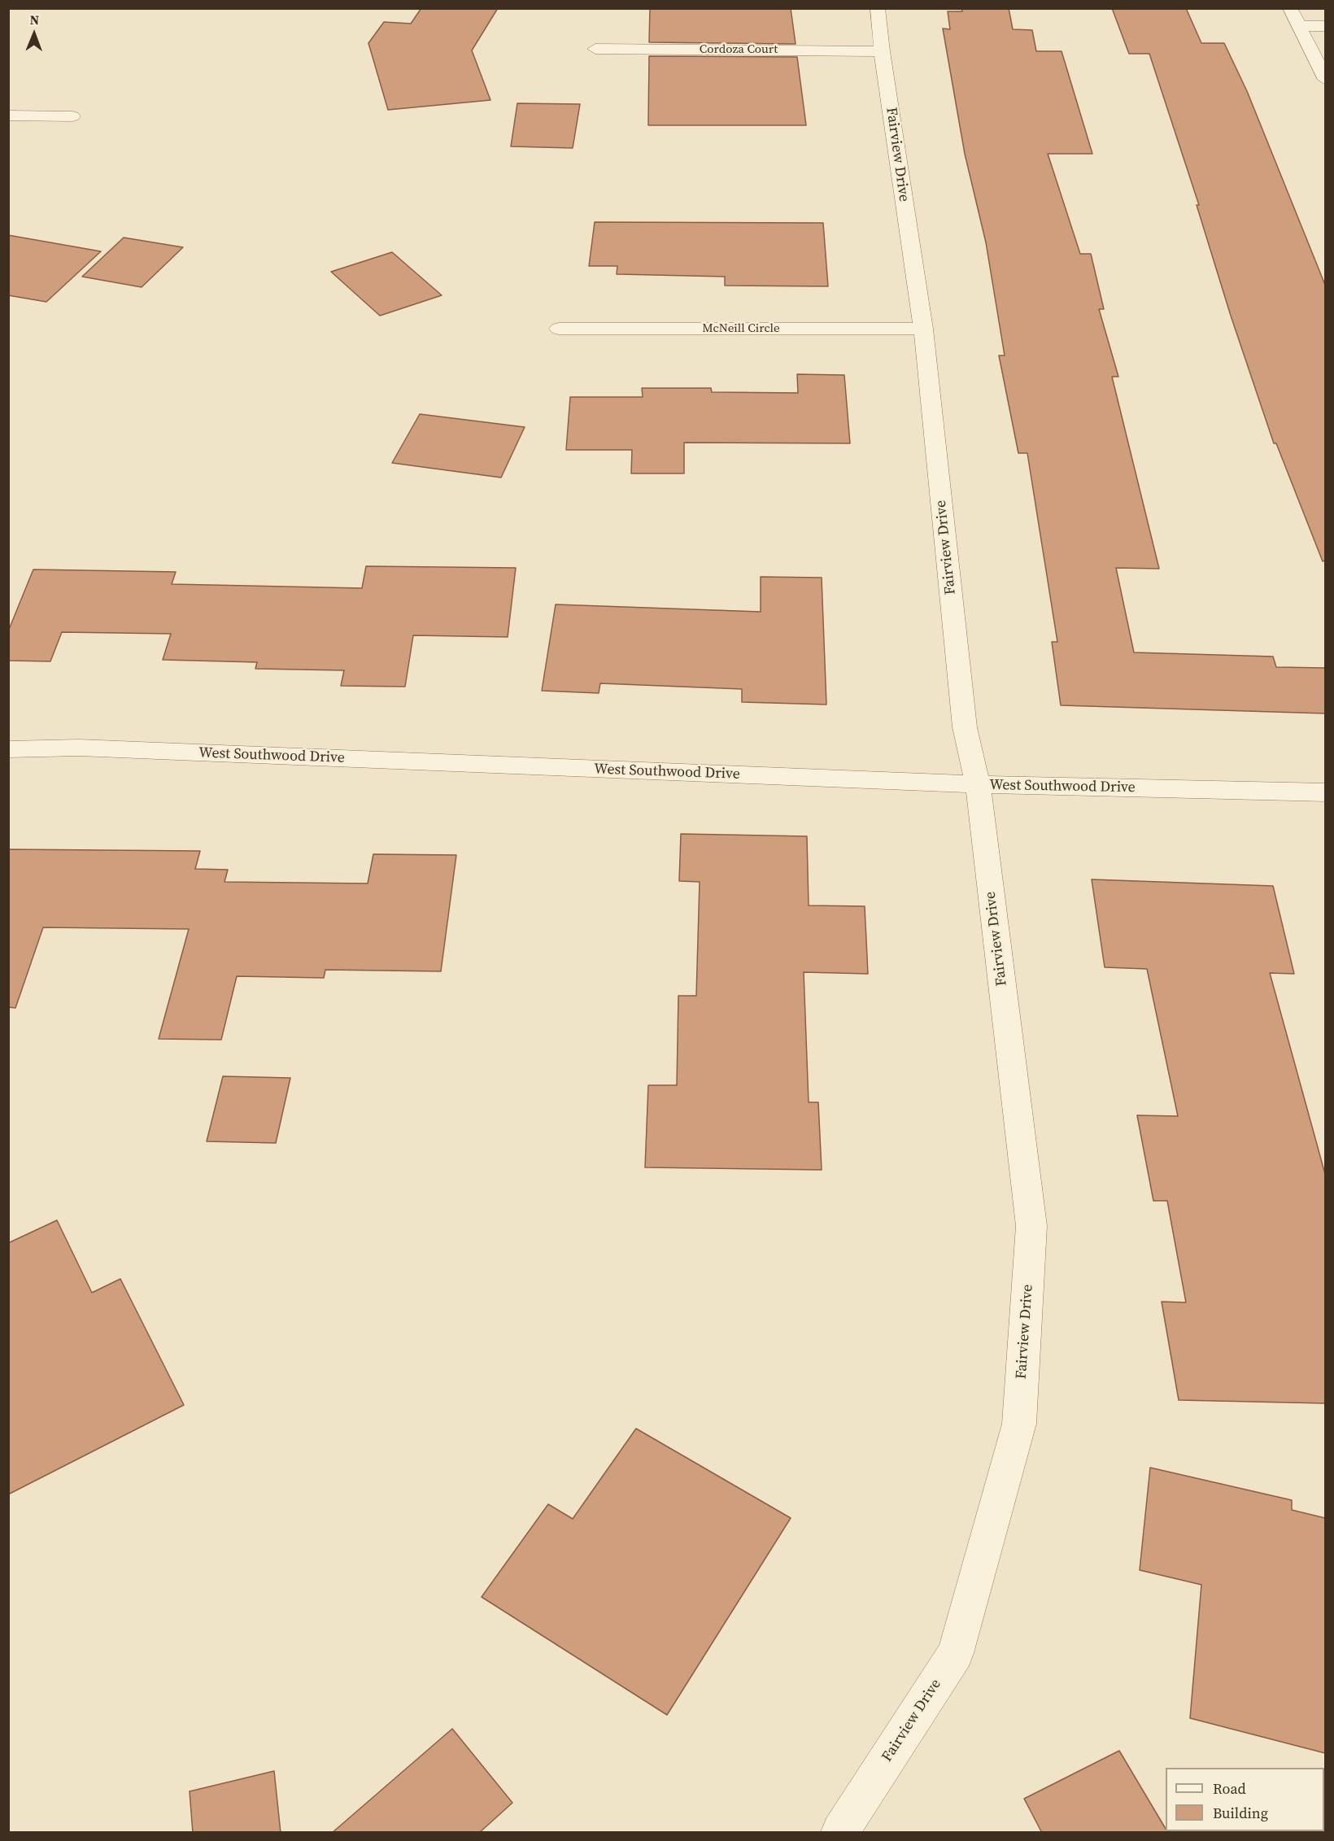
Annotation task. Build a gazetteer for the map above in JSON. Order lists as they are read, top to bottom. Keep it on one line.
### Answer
{"streets":{"street":["Cordoza Court","Fairview Drive","McNeill Circle","West Southwood Drive"]},"crossings":[["Cordoza Court","Fairview Drive"],["Fairview Drive","McNeill Circle"],["Fairview Drive","West Southwood Drive"]],"legend":["Road","Building"],"north":"top"}
